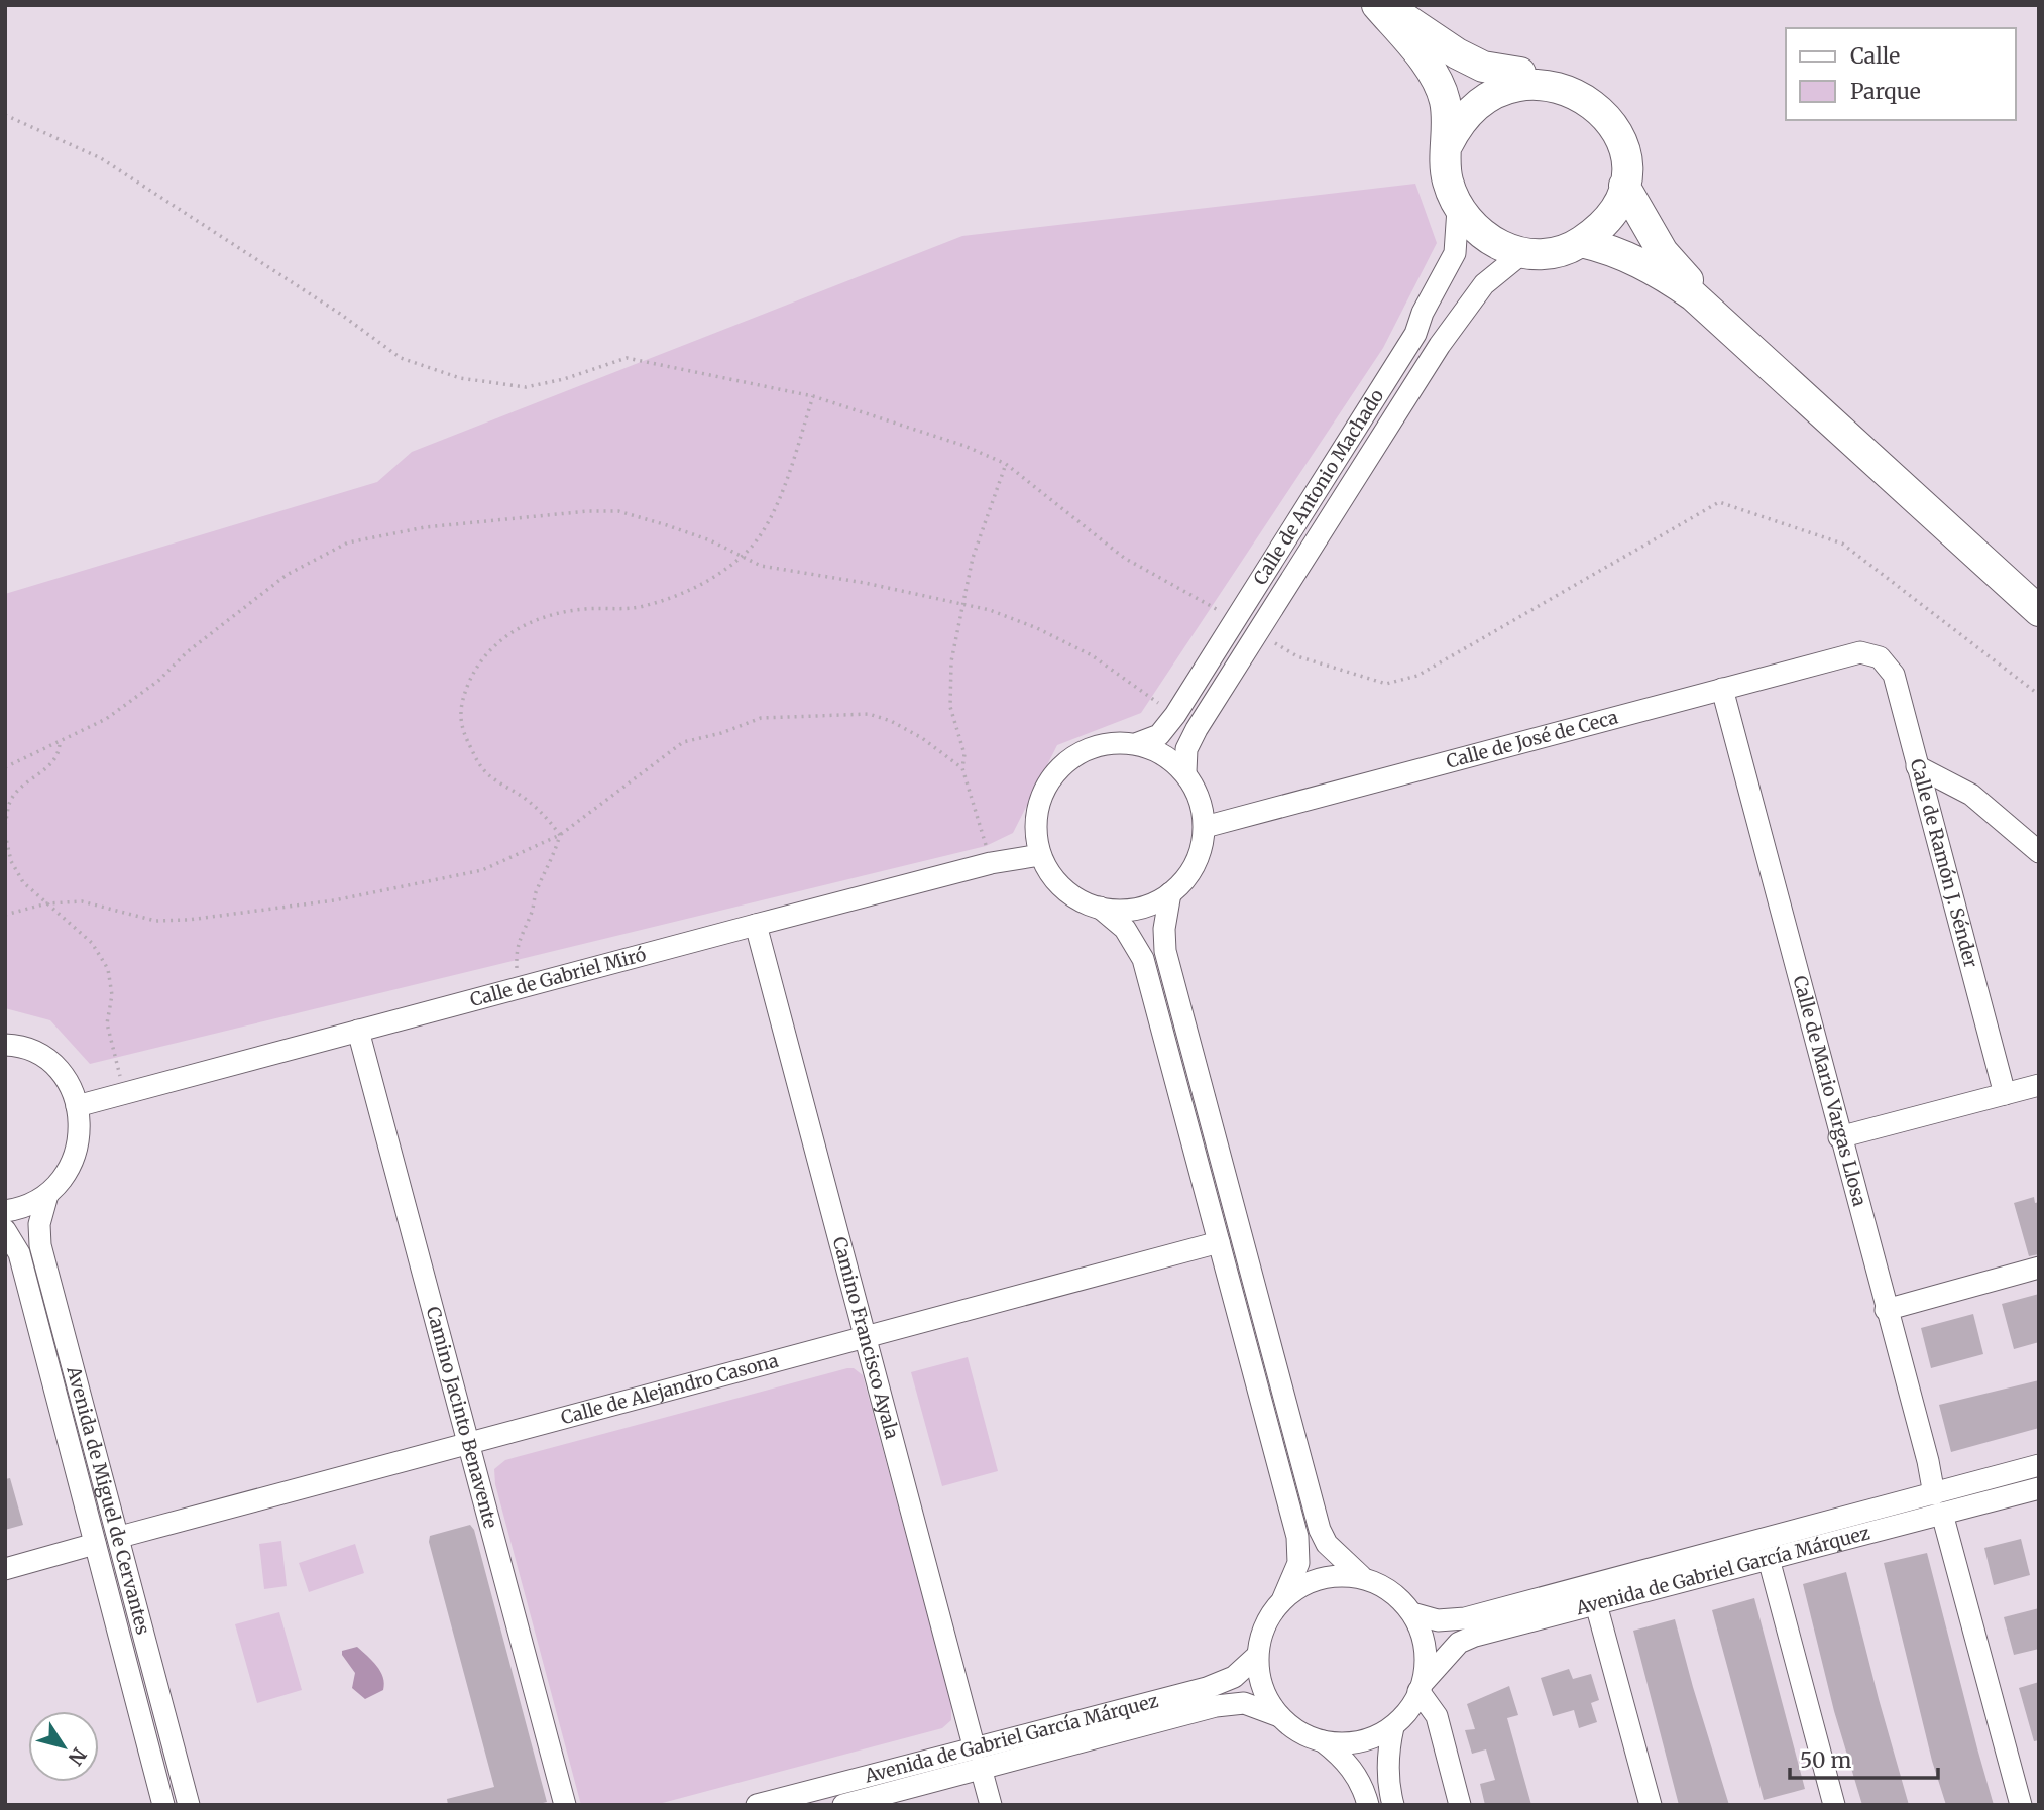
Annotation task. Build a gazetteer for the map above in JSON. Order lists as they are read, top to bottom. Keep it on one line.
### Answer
{"streets":{"street":["Calle de Antonio Machado","Calle de José de Ceca","Calle de Ramón J. Sénder","Calle de Gabriel Miró","Calle de Mario Vargas Llosa","Camino Francisco Ayala","Calle de Alejandro Casona","Camino Jacinto Benavente","Avenida de Miguel de Cervantes","Avenida de Gabriel García Márquez"]},"crossings":[["Calle de Antonio Machado","Calle de José de Ceca"],["Calle de Antonio Machado","Calle de Gabriel Miró"],["Calle de José de Ceca","Calle de Ramón J. Sénder"],["Calle de José de Ceca","Calle de Gabriel Miró"],["Calle de José de Ceca","Calle de Mario Vargas Llosa"],["Calle de Gabriel Miró","Camino Francisco Ayala"],["Calle de Gabriel Miró","Camino Jacinto Benavente"],["Calle de Mario Vargas Llosa","Avenida de Gabriel García Márquez"],["Camino Francisco Ayala","Calle de Alejandro Casona"],["Camino Francisco Ayala","Avenida de Gabriel García Márquez"],["Calle de Alejandro Casona","Camino Jacinto Benavente"],["Calle de Alejandro Casona","Avenida de Miguel de Cervantes"]],"legend":["Calle","Parque"],"scale_bar":"50 m","north":"bottom right"}
